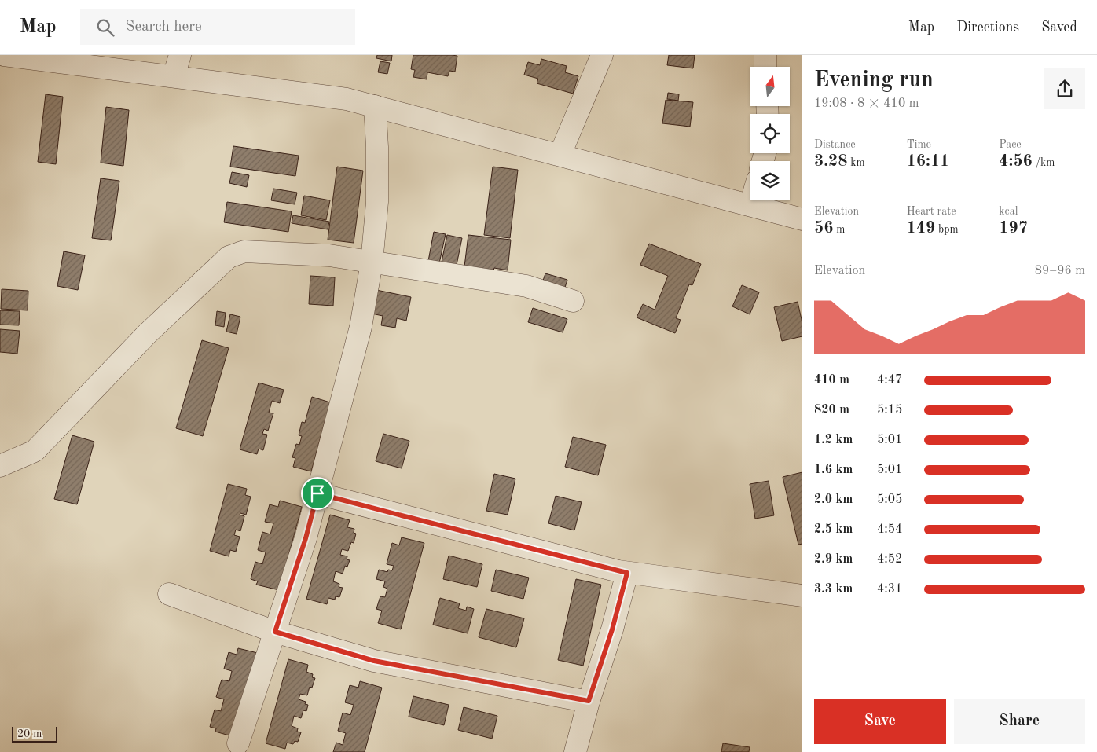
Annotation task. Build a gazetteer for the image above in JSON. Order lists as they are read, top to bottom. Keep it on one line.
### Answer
{"scale_bar":"20 m","north":"top","page":{"header":"Map","search":"Search here","nav":["Map","Directions","Saved"],"heading":["Evening run","19:08 · 8 × 410 m"],"stats":[["Distance","3.28 km"],["Time","16:11"],["Pace","4:56 /km"],["Elevation","56 m"],["Heart rate","149 bpm"],["kcal","197"]],"chart":["Elevation","89–96 m"],"list":[{"name":"410 m","note":"4:47"},{"name":"820 m","note":"5:15"},{"name":"1.2 km","note":"5:01"},{"name":"1.6 km","note":"5:01"},{"name":"2.0 km","note":"5:05"},{"name":"2.5 km","note":"4:54"},{"name":"2.9 km","note":"4:52"},{"name":"3.3 km","note":"4:31"}],"buttons":["Save","Share"],"scale":"20 m"}}
